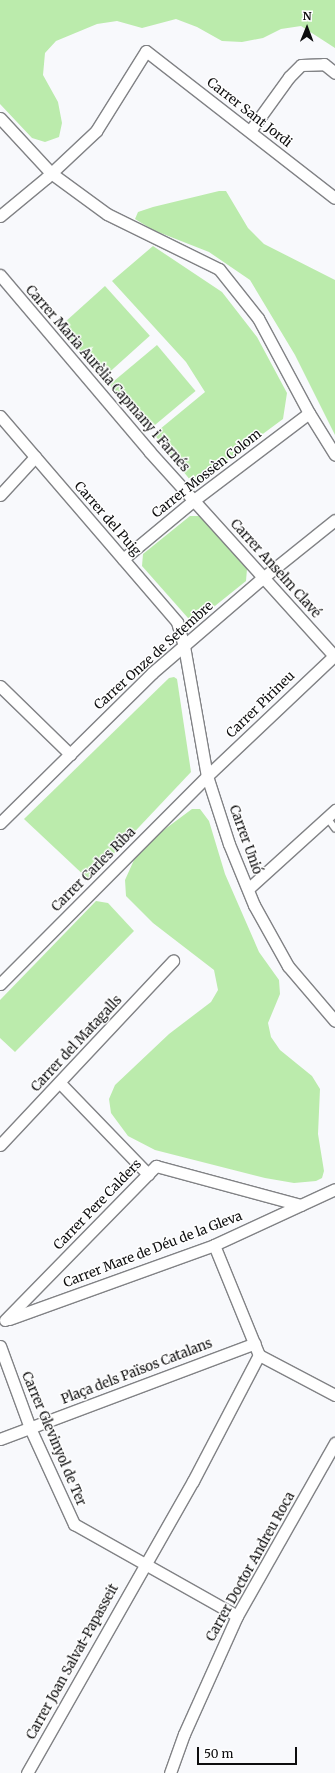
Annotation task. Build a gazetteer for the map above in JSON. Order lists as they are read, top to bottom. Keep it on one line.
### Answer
{"streets":{"street":["Carrer Sant Jordi","Carrer Maria Aurèlia Capmany i Farnés","Carrer Mossèn Colom","Carrer del Puig","Carrer Anselm Clavé","Carrer Onze de Setembre","Carrer Pirineu","Carrer Unió","Carrer Carles Riba","Carrer del Matagalls","Carrer Pere Calders","Carrer Mare de Déu de la Gleva","Plaça dels Països Catalans","Carrer Glevinyol de Ter","Carrer Doctor Andreu Roca","Carrer Joan Salvat-Papasseit"]},"crossings":[["Carrer Maria Aurèlia Capmany i Farnés","Carrer Mossèn Colom"],["Carrer Maria Aurèlia Capmany i Farnés","Carrer Anselm Clavé"],["Carrer Mossèn Colom","Carrer del Puig"],["Carrer Mossèn Colom","Carrer Anselm Clavé"],["Carrer del Puig","Carrer Onze de Setembre"],["Carrer del Puig","Carrer Unió"],["Carrer Anselm Clavé","Carrer Onze de Setembre"],["Carrer Anselm Clavé","Carrer Pirineu"],["Carrer Onze de Setembre","Carrer Unió"],["Carrer Pirineu","Carrer Unió"],["Carrer Pirineu","Carrer Carles Riba"],["Carrer Unió","Carrer Carles Riba"],["Carrer Pere Calders","Carrer Mare de Déu de la Gleva"],["Plaça dels Països Catalans","Carrer Glevinyol de Ter"],["Carrer Glevinyol de Ter","Carrer Doctor Andreu Roca"],["Carrer Glevinyol de Ter","Carrer Joan Salvat-Papasseit"]],"scale_bar":"50 m","north":"top"}
